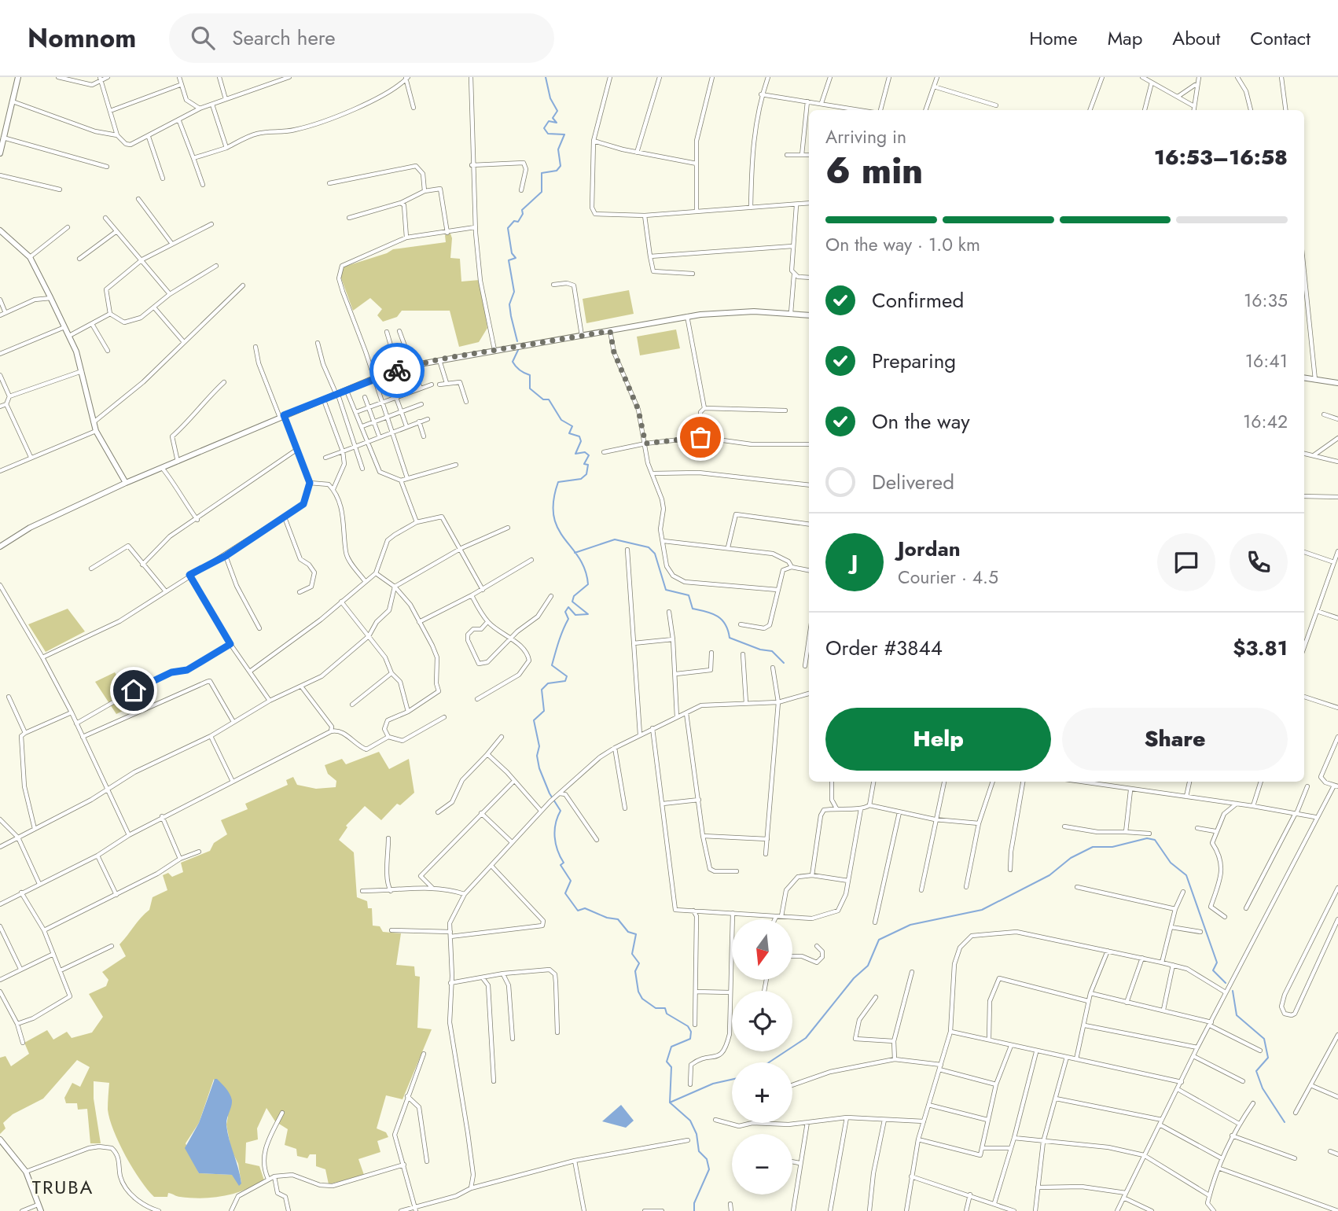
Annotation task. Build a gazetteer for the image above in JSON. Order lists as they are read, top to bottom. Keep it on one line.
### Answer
{"districts":["TRUBA"],"north":"bottom","page":{"header":"Nomnom","search":"Search here","nav":["Home","Map","About","Contact"],"heading":["6 min","Arriving in","16:53–16:58"],"panel":["Jordan","Courier · 4.5","Order #3844","$3.81"],"bar":"On the way · 1.0 km","list":[["Confirmed","16:35"],["Preparing","16:41"],["On the way","16:42"],"Delivered"],"round":"J","buttons":["Help","Share"],"map_buttons":["+","−"]}}
